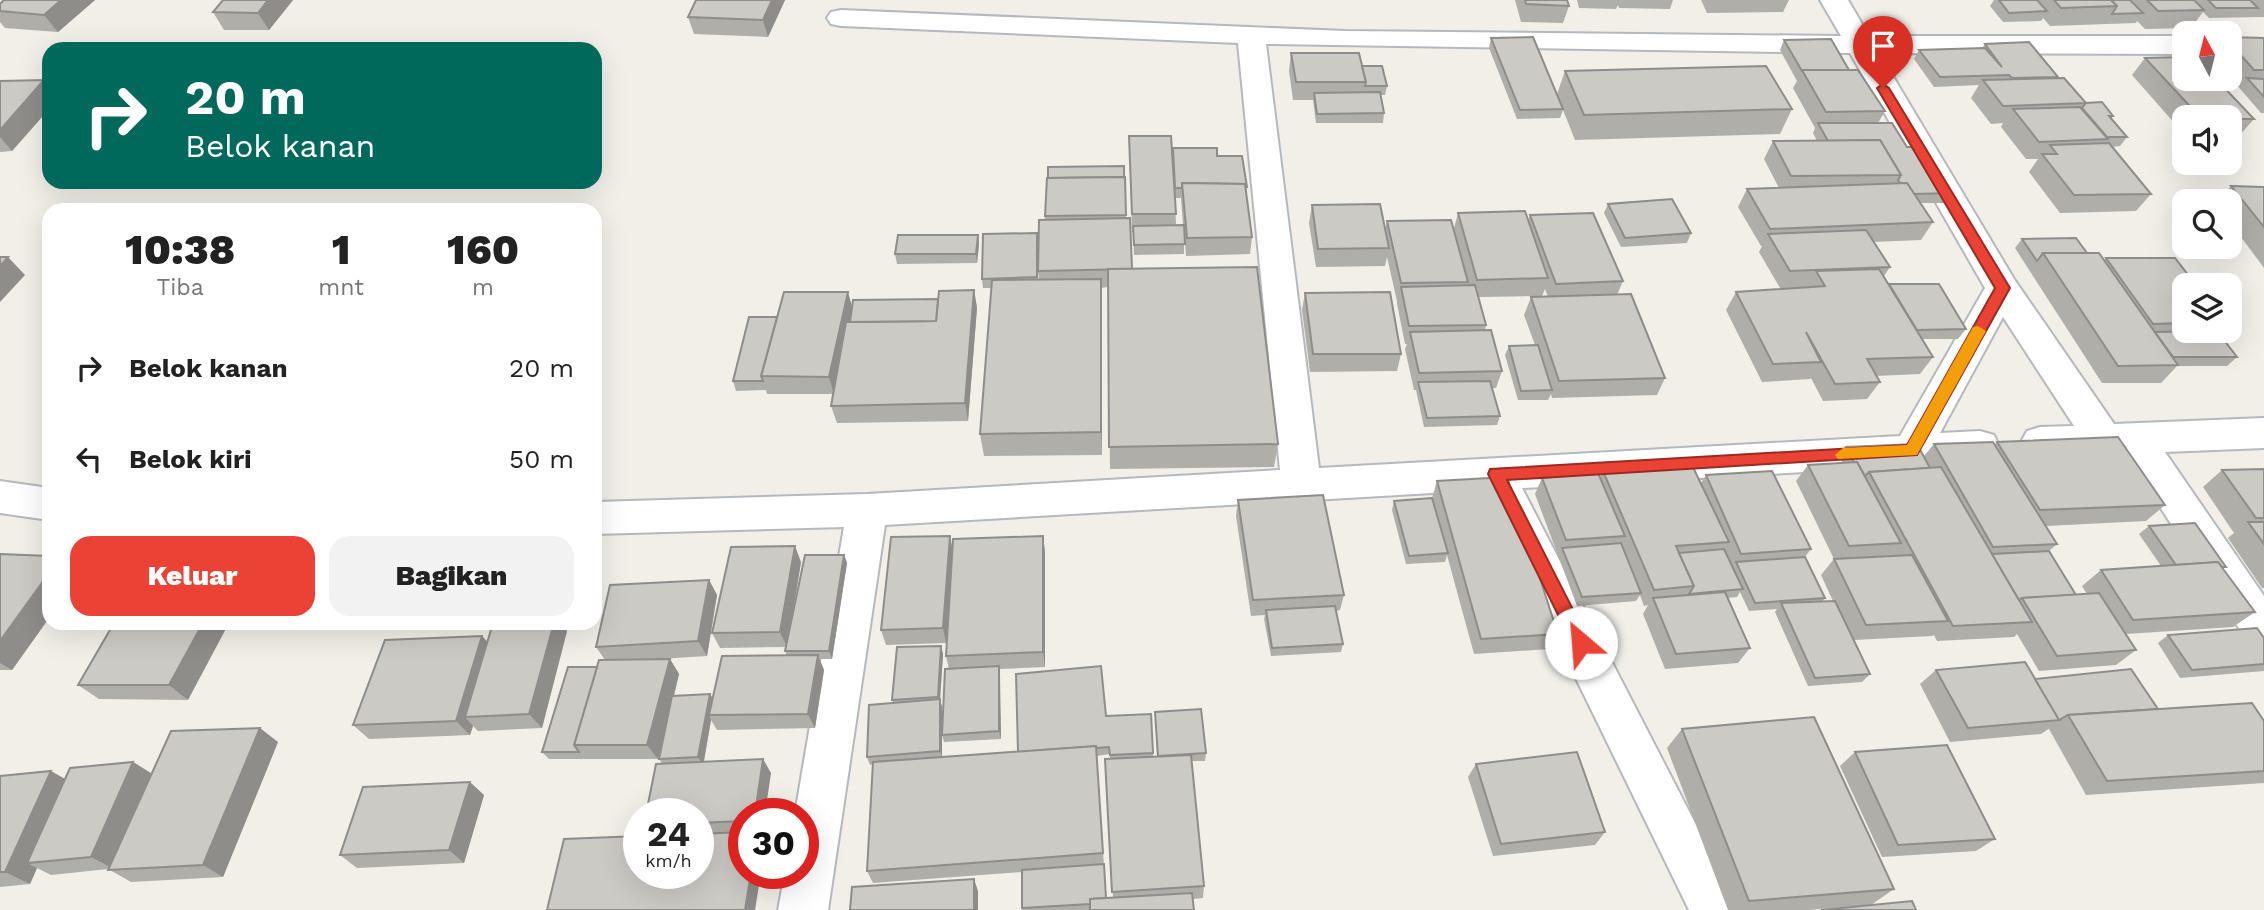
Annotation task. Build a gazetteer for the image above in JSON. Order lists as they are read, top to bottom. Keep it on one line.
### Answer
{"north":"top","page":{"turn":["20 m","Belok kanan"],"eta":["10:38","Tiba","1","mnt","160","m"],"list":[{"name":"Belok kanan","value":"20 m"},{"name":"Belok kiri","value":"50 m"}],"buttons":["Keluar","Bagikan"],"speed":"24 km/h","limit":"30"}}
